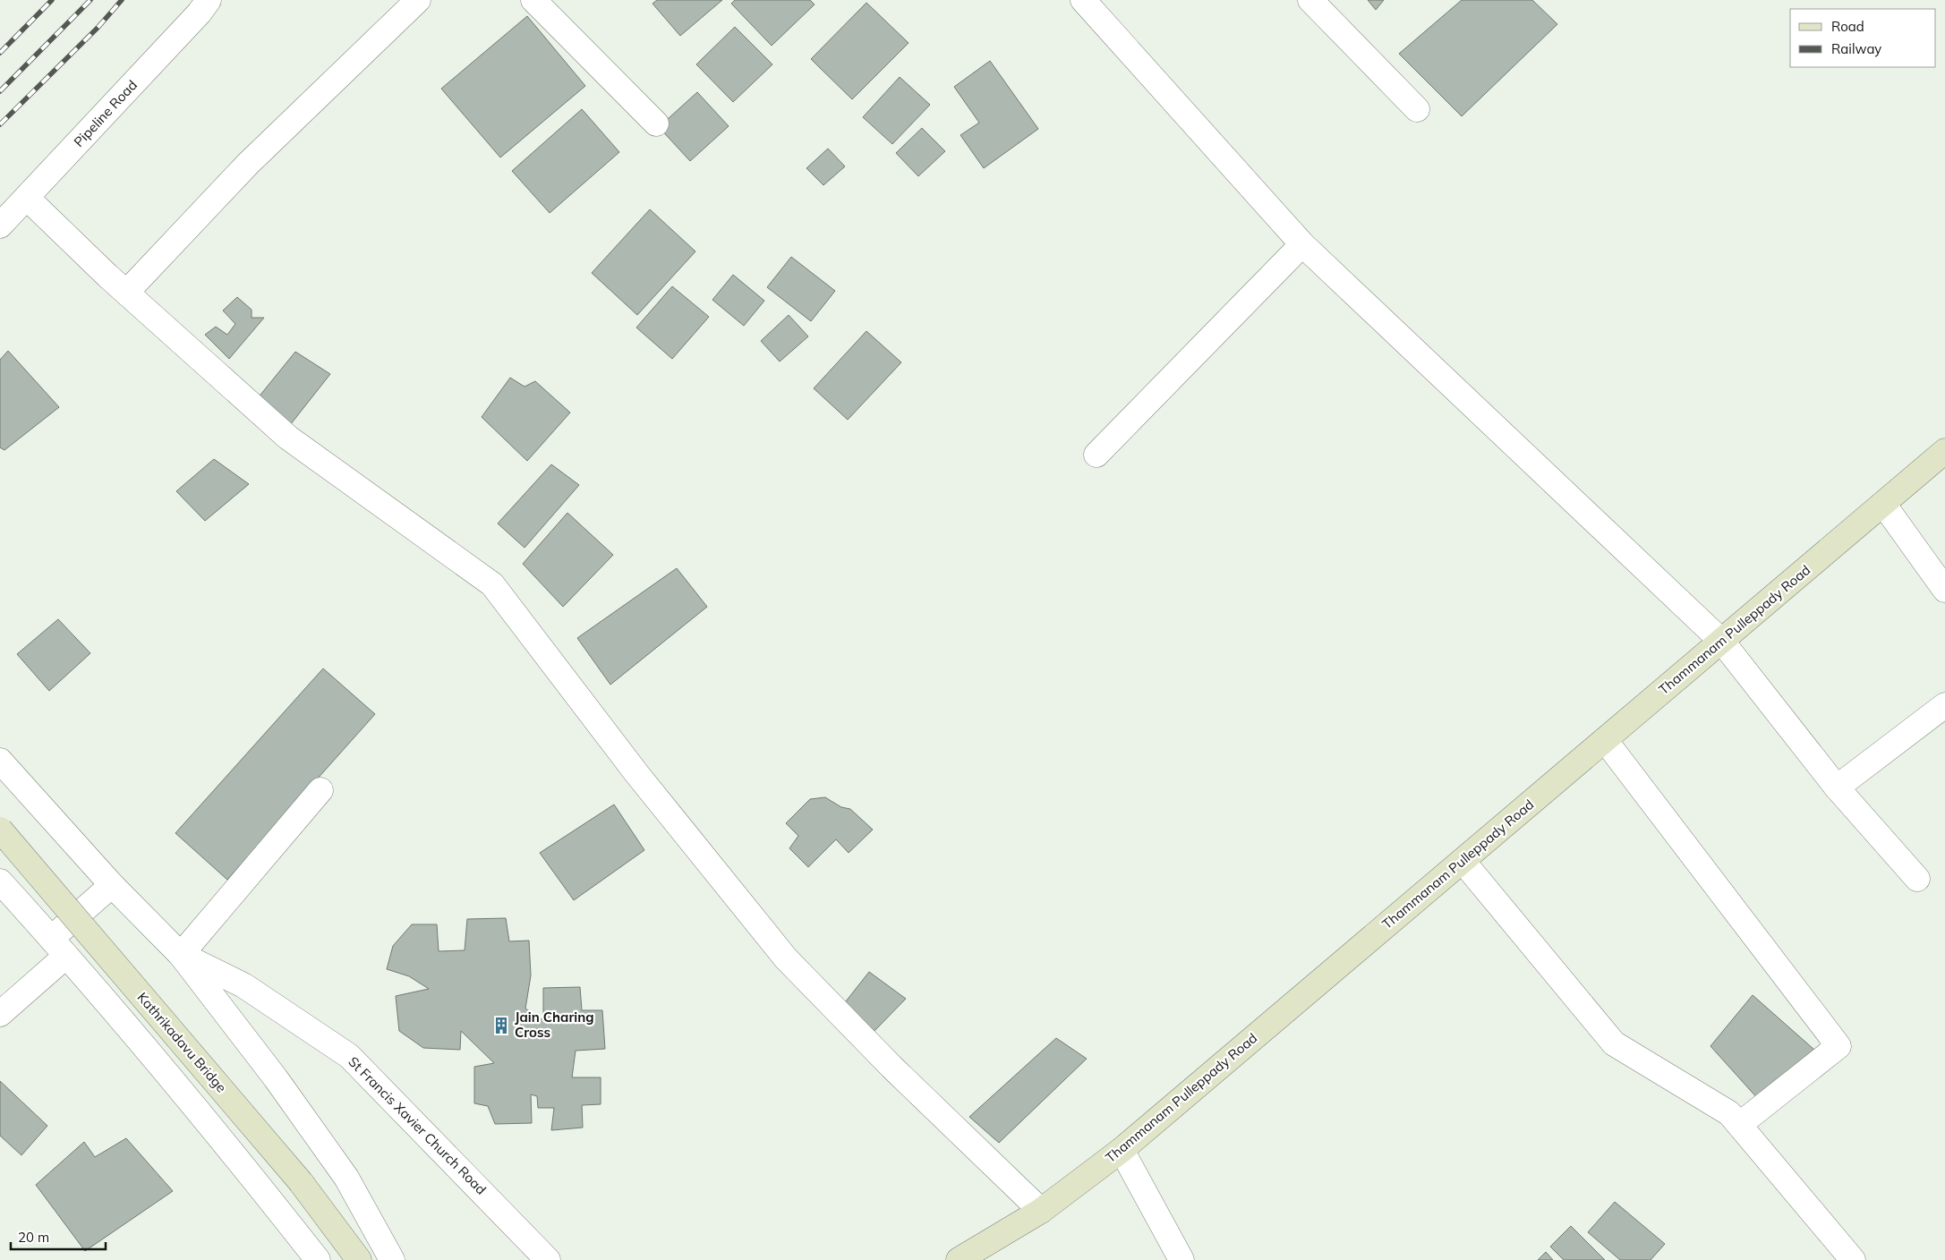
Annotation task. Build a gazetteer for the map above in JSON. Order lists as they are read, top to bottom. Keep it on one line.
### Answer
{"streets":{"main road":["Thammanam Pulleppady Road","Kathrikadavu Bridge"],"street":["Pipeline Road","St Francis Xavier Church Road"]},"places":{"building":["Jain Charing Cross"]},"legend":["Road","Railway"],"scale_bar":"20 m"}
